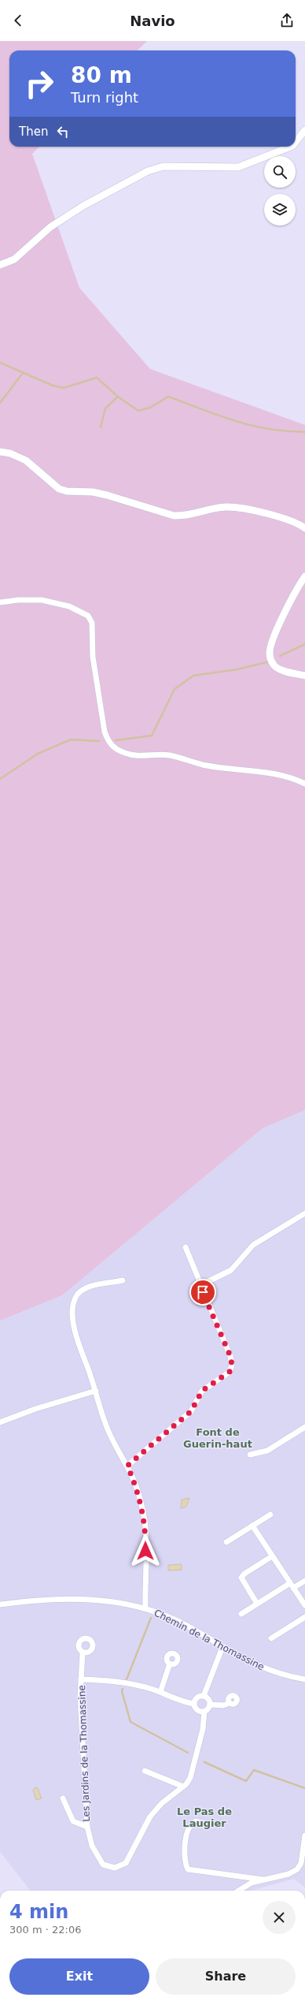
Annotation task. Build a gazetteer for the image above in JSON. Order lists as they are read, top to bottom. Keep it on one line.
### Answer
{"streets":{"street":["Chemin de la Thomassine","Les Jardins de la Thomassine"]},"districts":["Font de Guerin-haut","Le Pas de Laugier"],"page":{"header":"Navio","turn":["80 m","Turn right"],"then":"Then","heading":["4 min","300 m · 22:06"],"buttons":["Exit","Share"]}}
